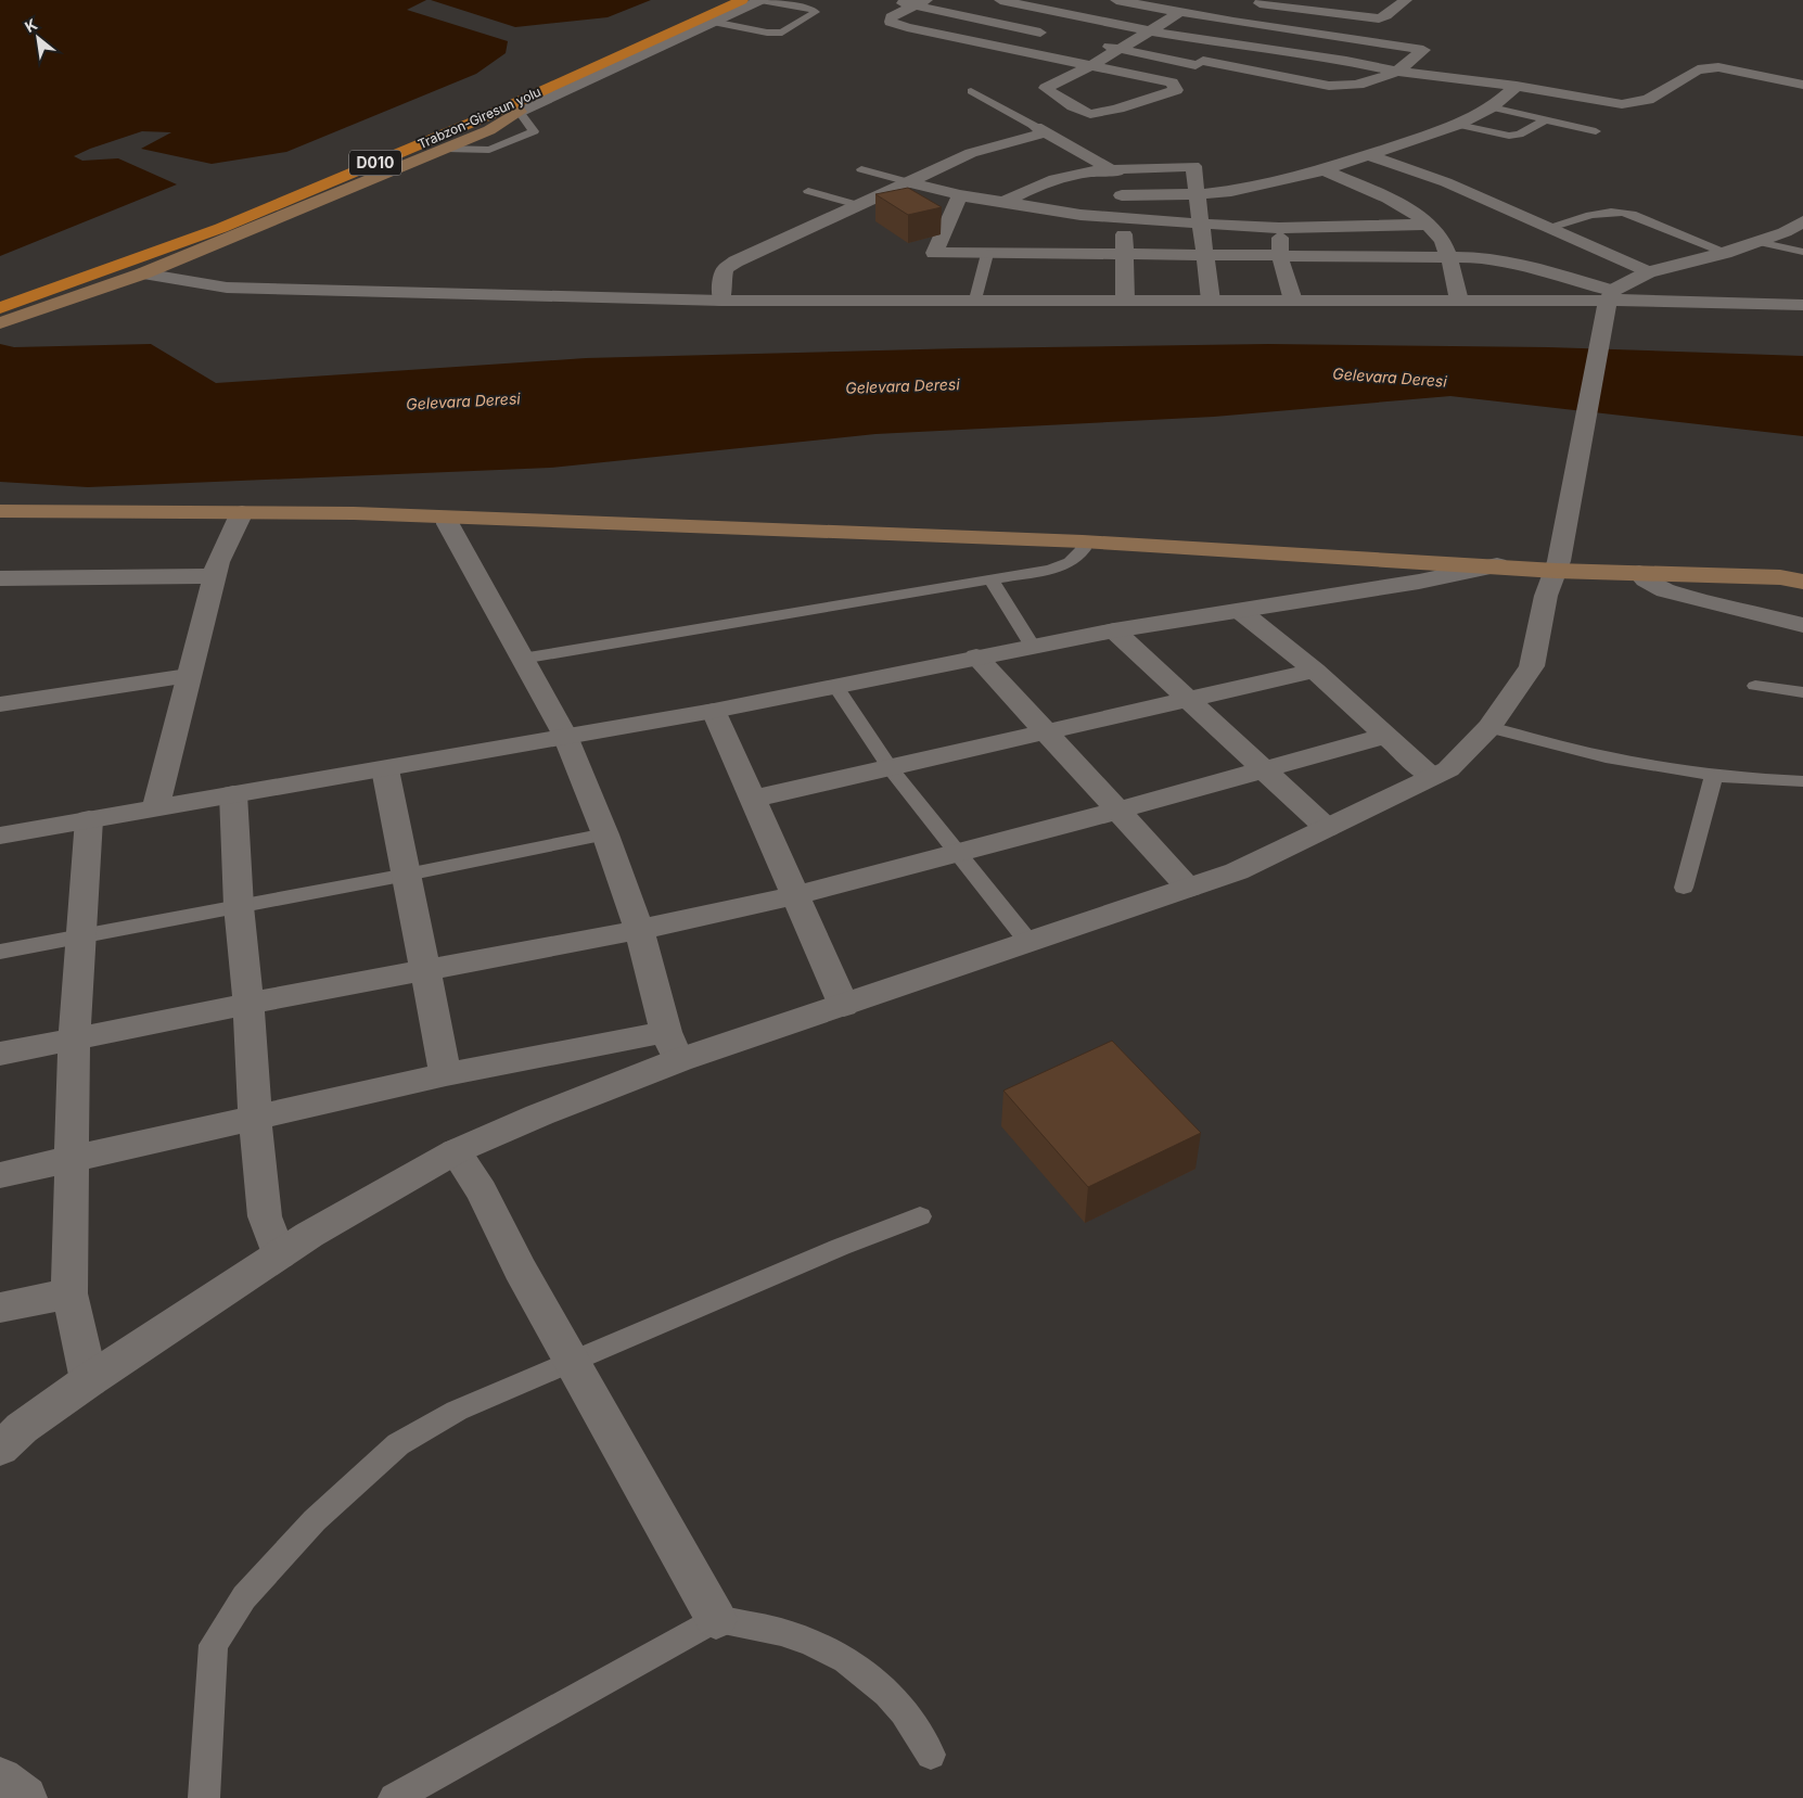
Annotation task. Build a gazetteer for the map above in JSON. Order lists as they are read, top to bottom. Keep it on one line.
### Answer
{"streets":{"highway":["Trabzon-Giresun yolu","D010"]},"water":["Gelevara Deresi"],"north":"top left"}
